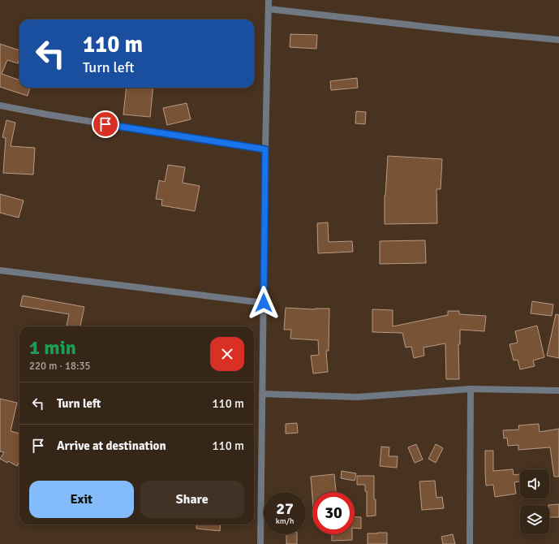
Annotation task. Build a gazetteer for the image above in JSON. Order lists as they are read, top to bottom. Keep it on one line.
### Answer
{"page":{"turn":["110 m","Turn left"],"heading":["1 min","220 m · 18:35"],"list":[{"name":"Turn left","value":"110 m"},{"name":"Arrive at destination","value":"110 m"}],"buttons":["Exit","Share"],"speed":"27 km/h","limit":"30"}}
